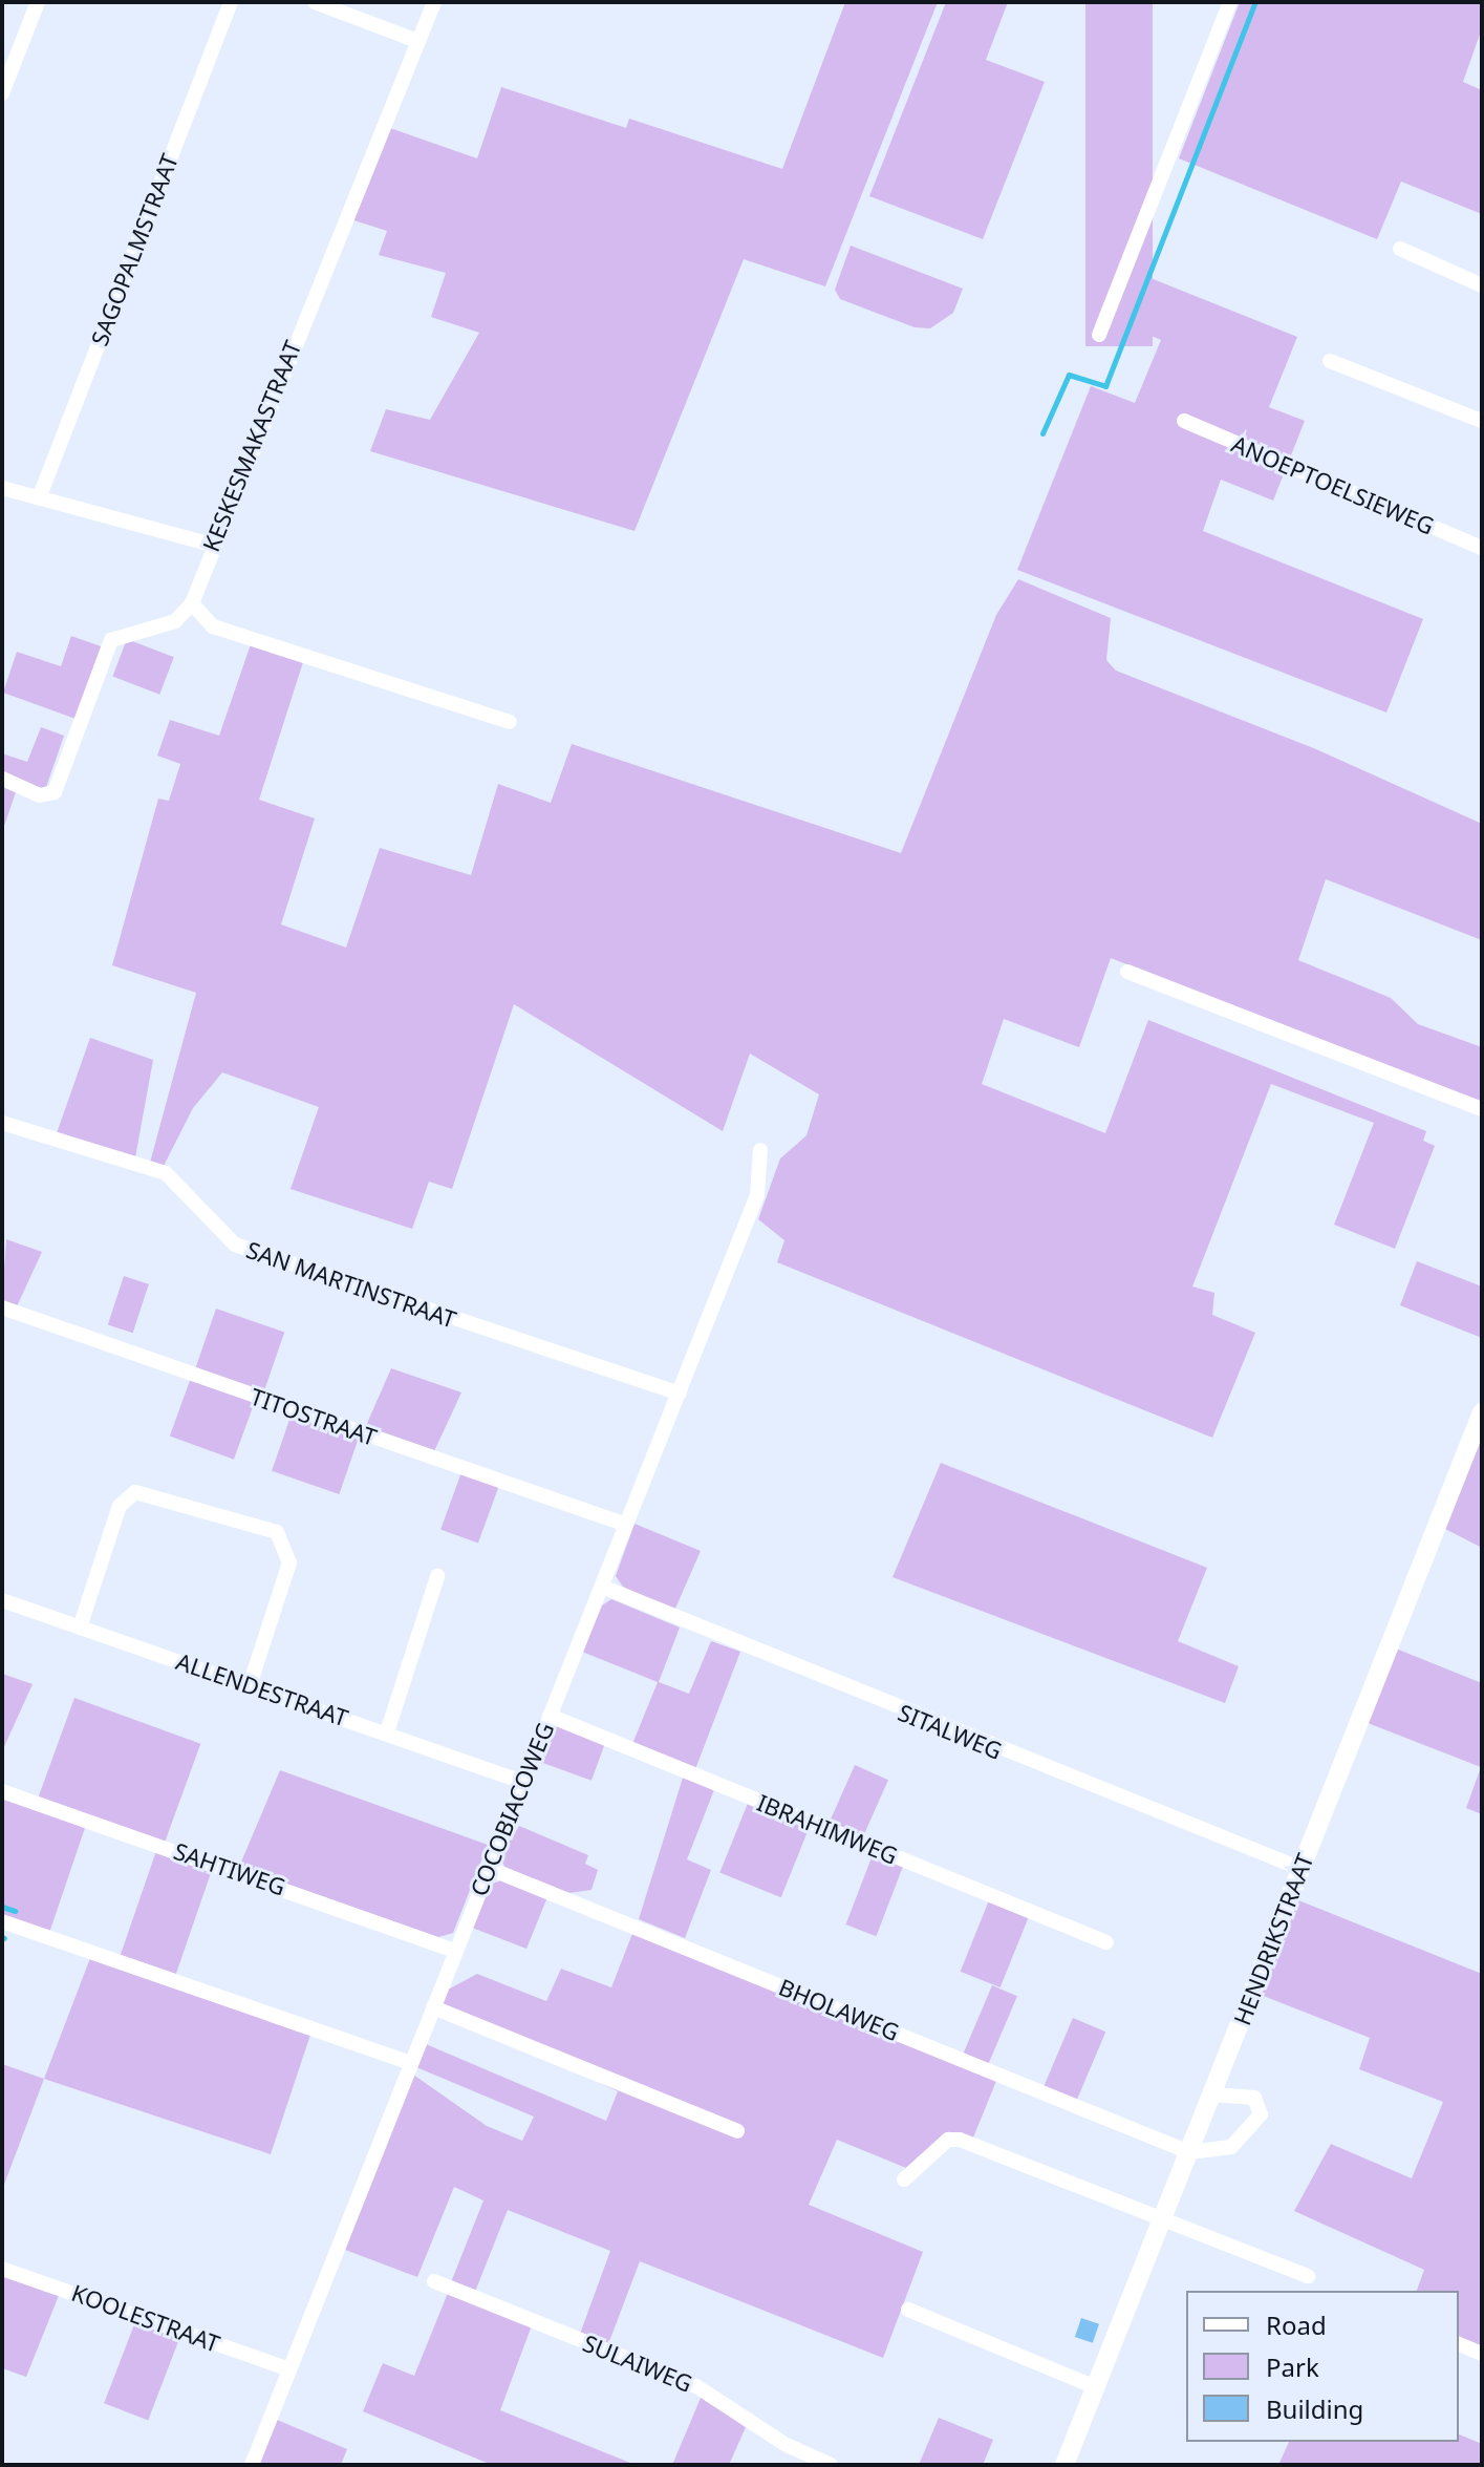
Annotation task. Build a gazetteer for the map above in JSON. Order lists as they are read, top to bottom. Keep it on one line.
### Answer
{"streets":{"street":["SAGOPALMSTRAAT","KESKESMAKASTRAAT","ANOEPTOELSIEWEG","SAN MARTINSTRAAT","TITOSTRAAT","ALLENDESTRAAT","SITALWEG","COCOBIACOWEG","IBRAHIMWEG","SAHTIWEG","HENDRIKSTRAAT","BHOLAWEG","KOOLESTRAAT","SULAIWEG"]},"crossings":[["SAN MARTINSTRAAT","COCOBIACOWEG"],["TITOSTRAAT","COCOBIACOWEG"],["ALLENDESTRAAT","COCOBIACOWEG"],["SITALWEG","COCOBIACOWEG"],["SITALWEG","HENDRIKSTRAAT"],["COCOBIACOWEG","IBRAHIMWEG"],["COCOBIACOWEG","SAHTIWEG"],["COCOBIACOWEG","BHOLAWEG"],["COCOBIACOWEG","KOOLESTRAAT"],["HENDRIKSTRAAT","BHOLAWEG"]],"legend":["Road","Park","Building"]}
